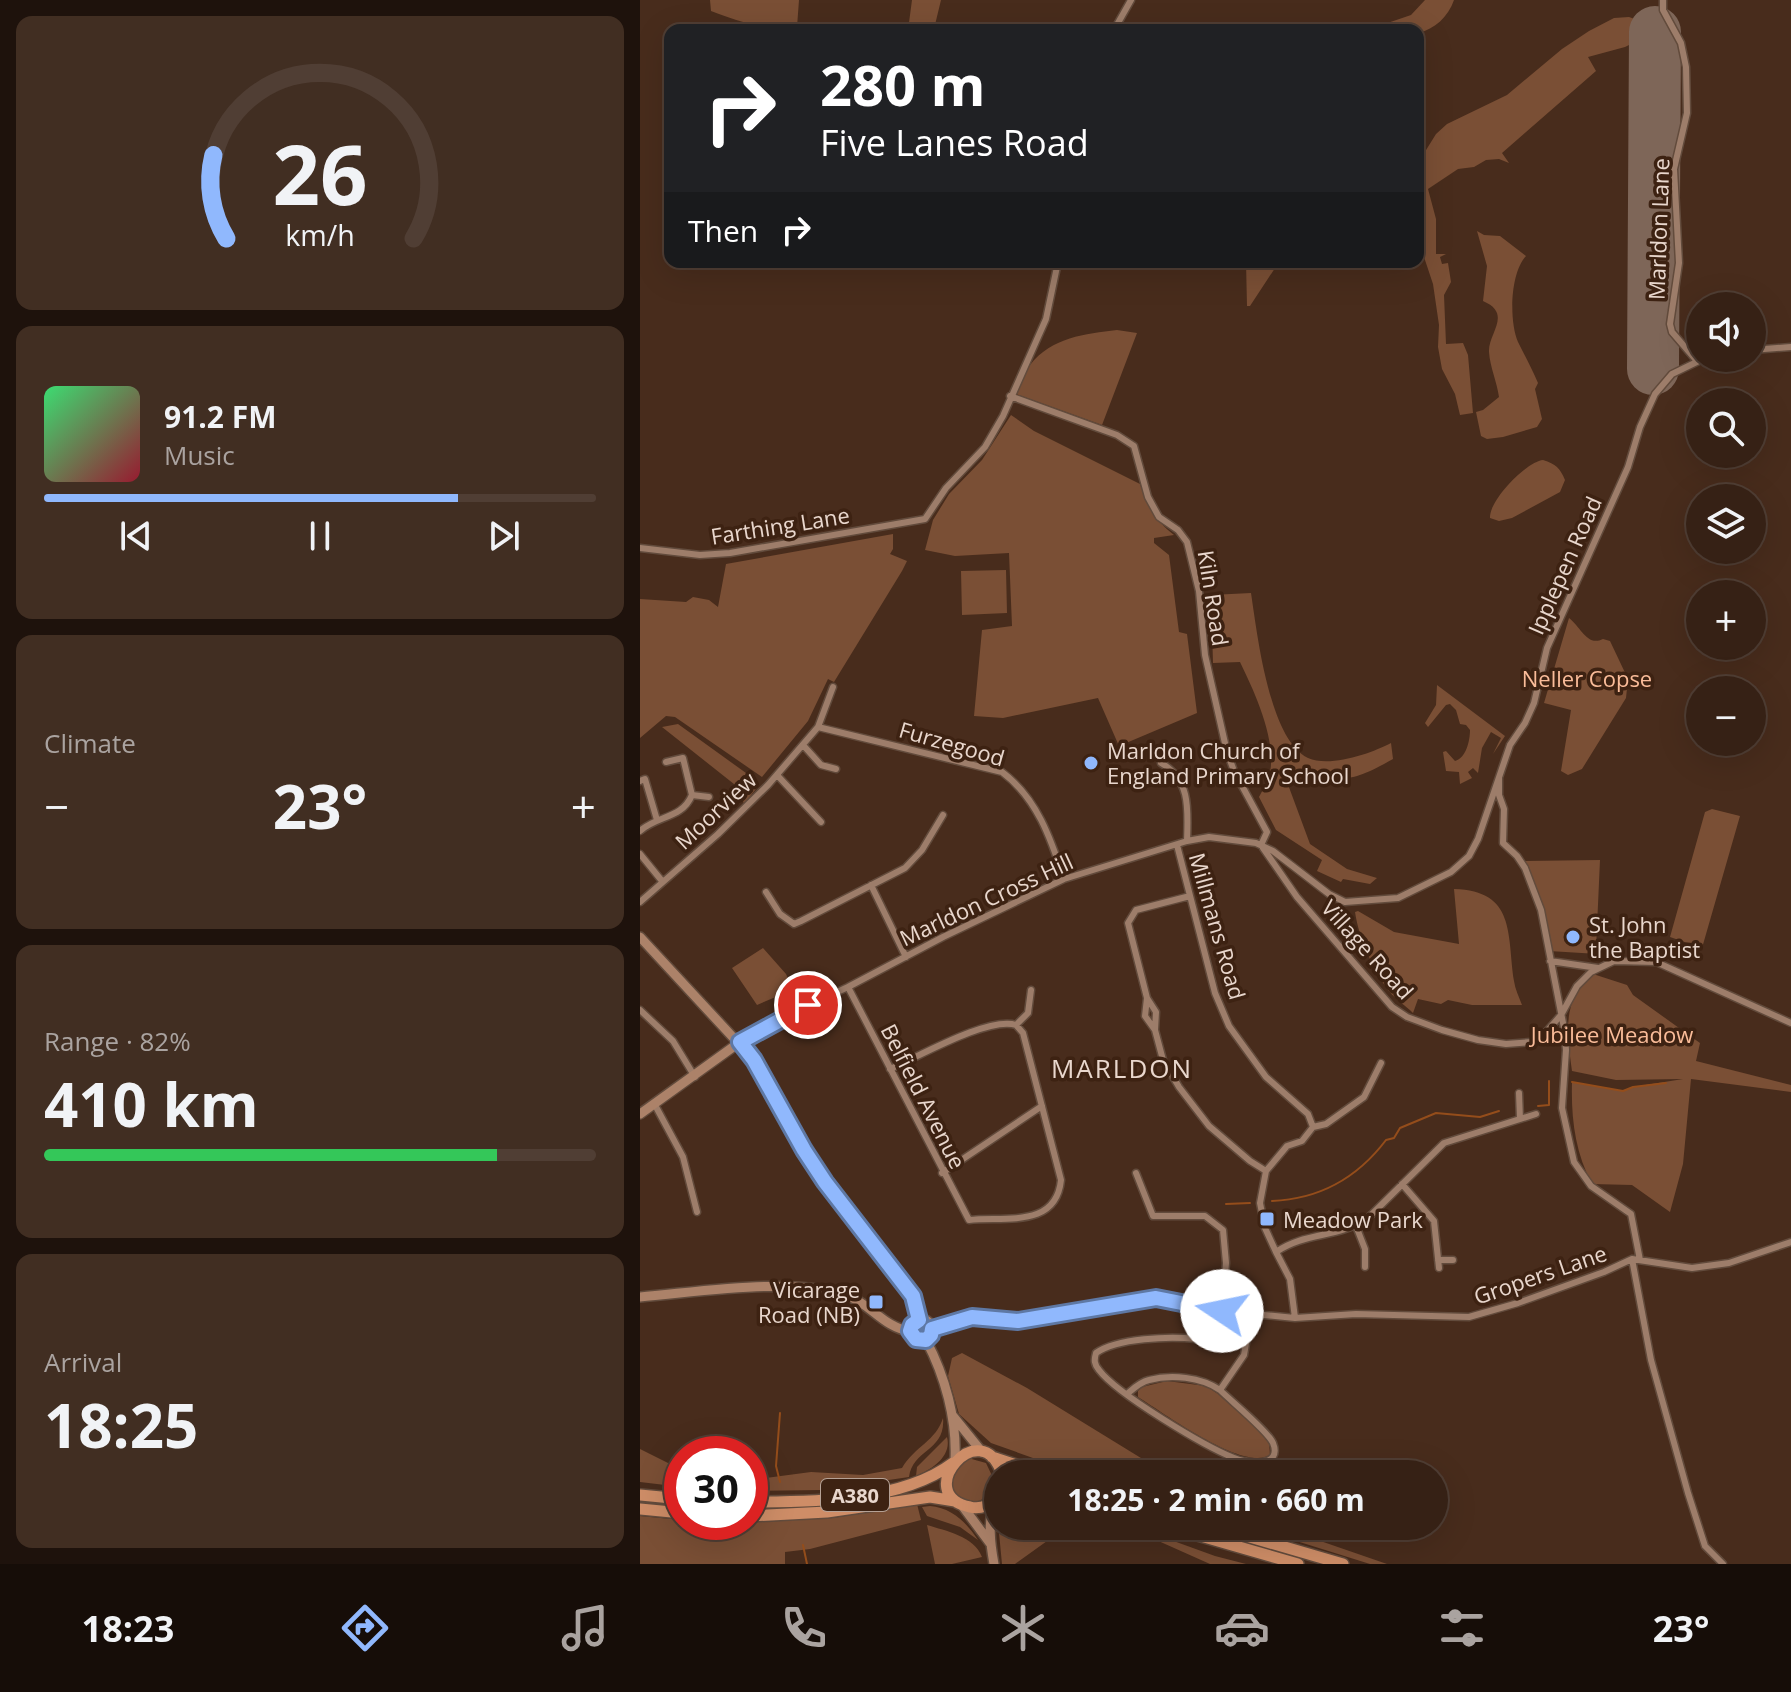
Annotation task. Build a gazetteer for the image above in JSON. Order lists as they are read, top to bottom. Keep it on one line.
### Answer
{"streets":{"highway":["A380"],"street":["Marldon Lane","Farthing Lane","Ipplepen Road","Kiln Road","Furzegood","Moorview","Marldon Cross Hill","Millmans Road","Village Road","Belfield Avenue","Gropers Lane"]},"crossings":[["Farthing Lane","Kiln Road"],["Ipplepen Road","Kiln Road"],["Ipplepen Road","Marldon Cross Hill"],["Ipplepen Road","Village Road"],["Kiln Road","Marldon Cross Hill"],["Kiln Road","Village Road"],["Furzegood","Moorview"],["Furzegood","Marldon Cross Hill"],["Marldon Cross Hill","Millmans Road"],["Marldon Cross Hill","Village Road"],["Marldon Cross Hill","Belfield Avenue"]],"districts":["MARLDON"],"parks":["Neller Copse","Jubilee Meadow"],"places":{"other":["Marldon Church of England Primary School","St. John the Baptist"],"transit":["Meadow Park","Vicarage Road (NB)"]},"page":{"turn":["280 m","Five Lanes Road"],"then":"Then","map_buttons":["+","−"],"song":["91.2 FM","Music"],"tile":["Climate",["Range · 82%","410 km"],["Arrival","18:25"]],"heat":["−","23°","+"],"limit":"30","trip":"18:25 · 2 min · 660 m","tabs":["18:23","23°"],"gauge":["26","km/h"]}}
